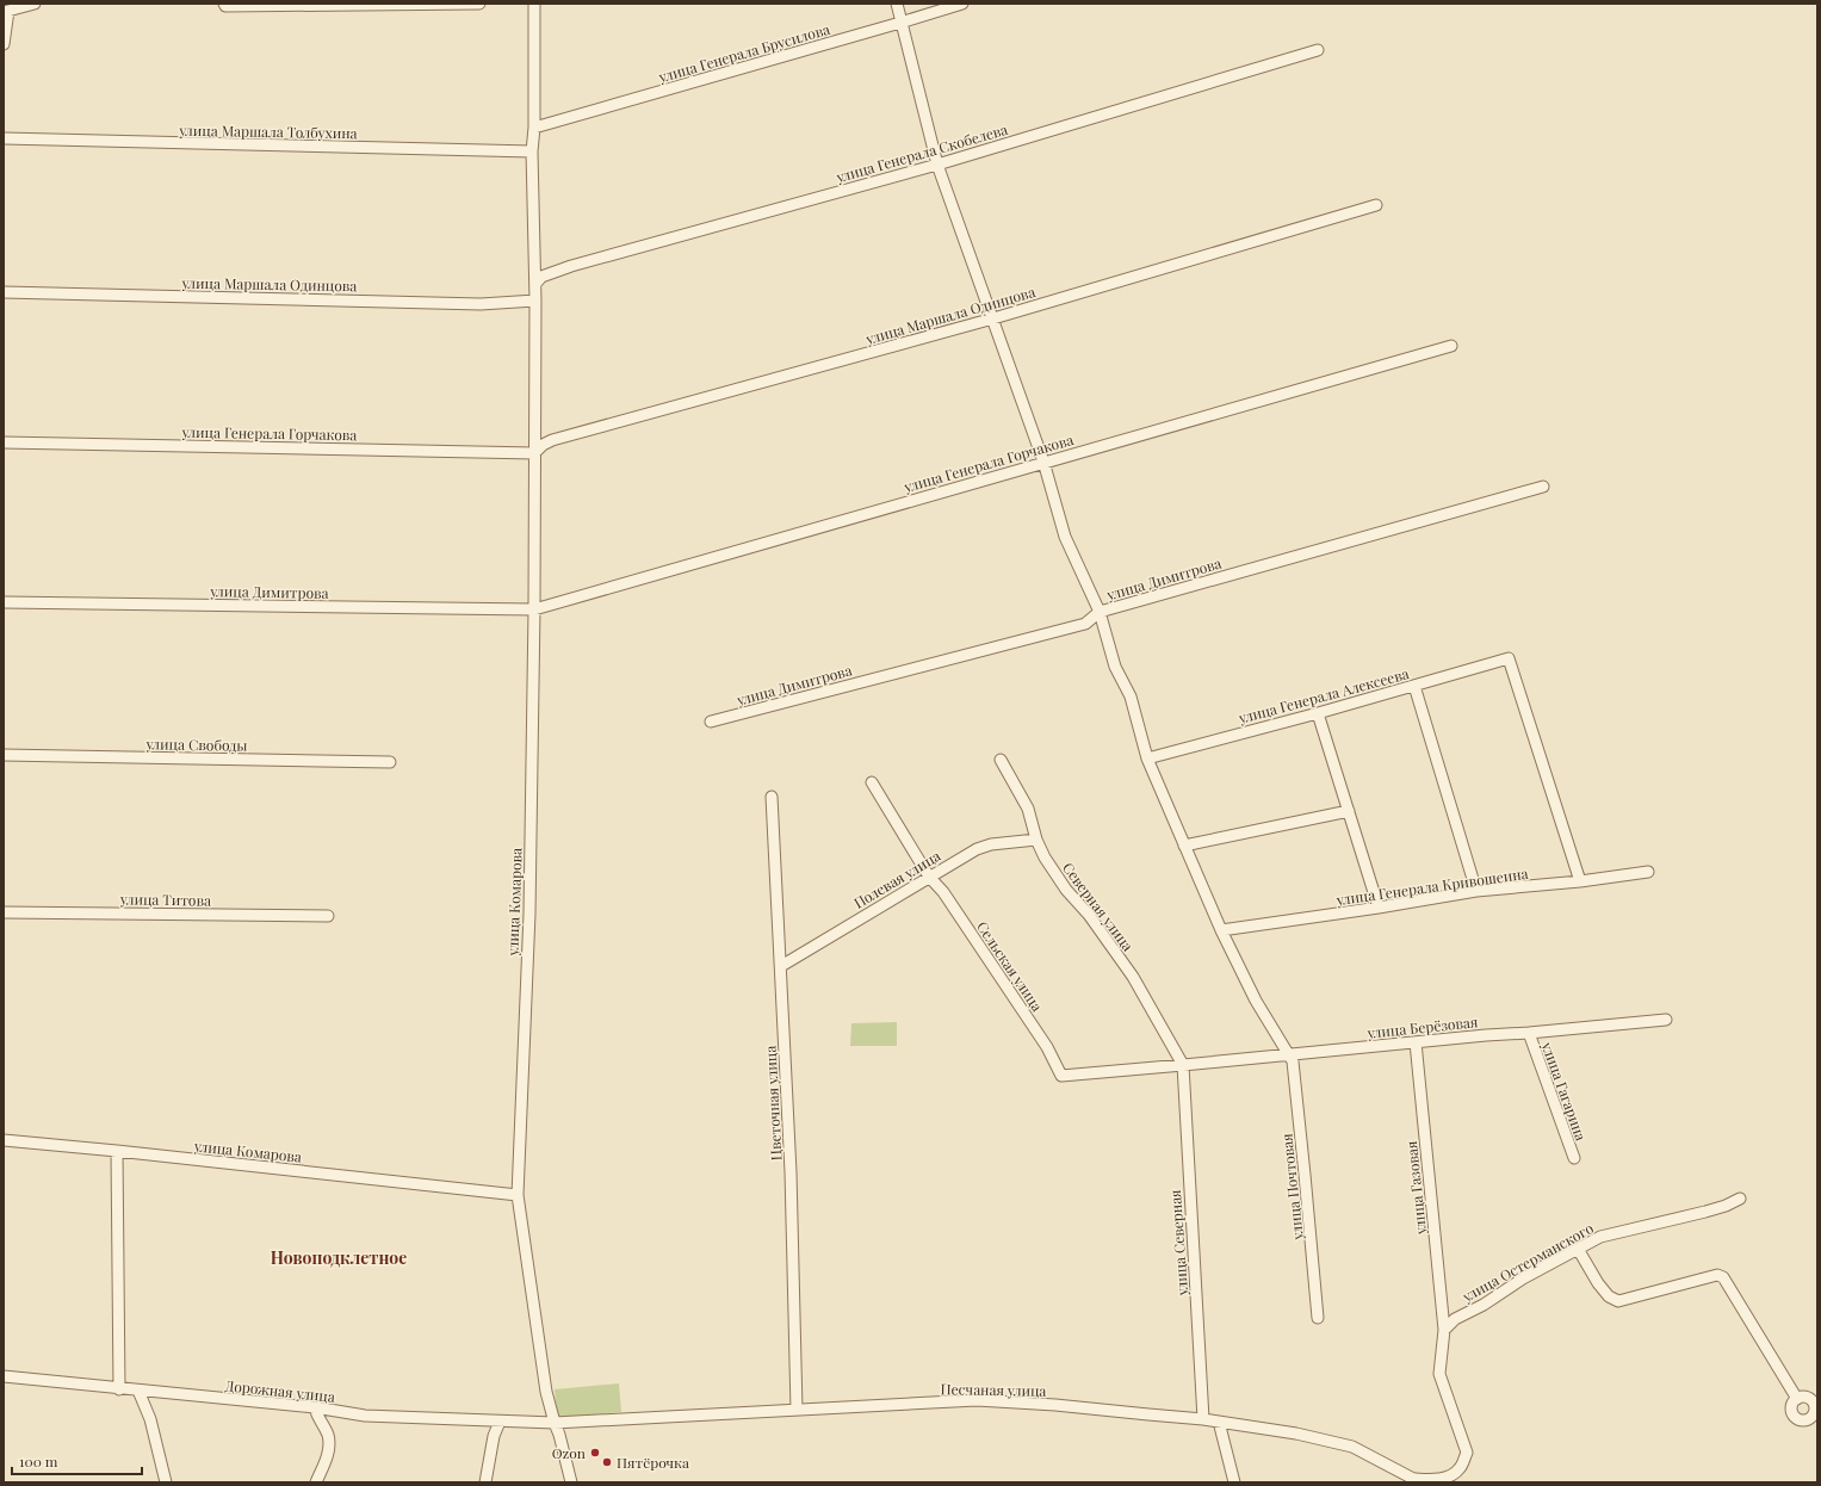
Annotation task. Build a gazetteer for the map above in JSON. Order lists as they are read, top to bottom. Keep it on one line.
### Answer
{"streets":{"street":["улица Генерала Брусилова","улица Маршала Толбухина","улица Генерала Скобелева","улица Маршала Одинцова","улица Генерала Горчакова","улица Димитрова","улица Генерала Алексеева","улица Свободы","Полевая улица","улица Генерала Кривошеина","улица Титова","улица Комарова","Северная улица","Сельская улица","улица Берёзовая","улица Гагарина","Цветочная улица","улица Почтовая","улица Газовая","улица Северная","улица Остерманского","Песчаная улица","Дорожная улица"]},"crossings":[["улица Генерала Брусилова","улица Комарова"],["улица Генерала Брусилова","улица Почтовая"],["улица Маршала Толбухина","улица Комарова"],["улица Генерала Скобелева","улица Комарова"],["улица Генерала Скобелева","улица Почтовая"],["улица Маршала Одинцова","улица Генерала Горчакова"],["улица Маршала Одинцова","улица Комарова"],["улица Маршала Одинцова","улица Почтовая"],["улица Генерала Горчакова","улица Димитрова"],["улица Генерала Горчакова","улица Комарова"],["улица Генерала Горчакова","улица Почтовая"],["улица Димитрова","улица Комарова"],["улица Димитрова","улица Почтовая"],["улица Генерала Алексеева","улица Генерала Кривошеина"],["улица Генерала Алексеева","улица Почтовая"],["Полевая улица","Северная улица"],["Полевая улица","Сельская улица"],["Полевая улица","Цветочная улица"],["улица Генерала Кривошеина","улица Почтовая"],["улица Комарова","Песчаная улица"],["улица Комарова","Дорожная улица"],["Северная улица","улица Берёзовая"],["Северная улица","улица Северная"],["Сельская улица","улица Берёзовая"],["улица Берёзовая","улица Гагарина"],["улица Берёзовая","улица Почтовая"],["улица Берёзовая","улица Газовая"],["улица Берёзовая","улица Северная"],["Цветочная улица","Песчаная улица"],["улица Газовая","улица Остерманского"],["улица Газовая","Песчаная улица"],["улица Северная","Песчаная улица"],["Песчаная улица","Дорожная улица"]],"districts":["Новоподклетное"],"places":["Ozon","Пятёрочка"],"scale_bar":"100 m"}
